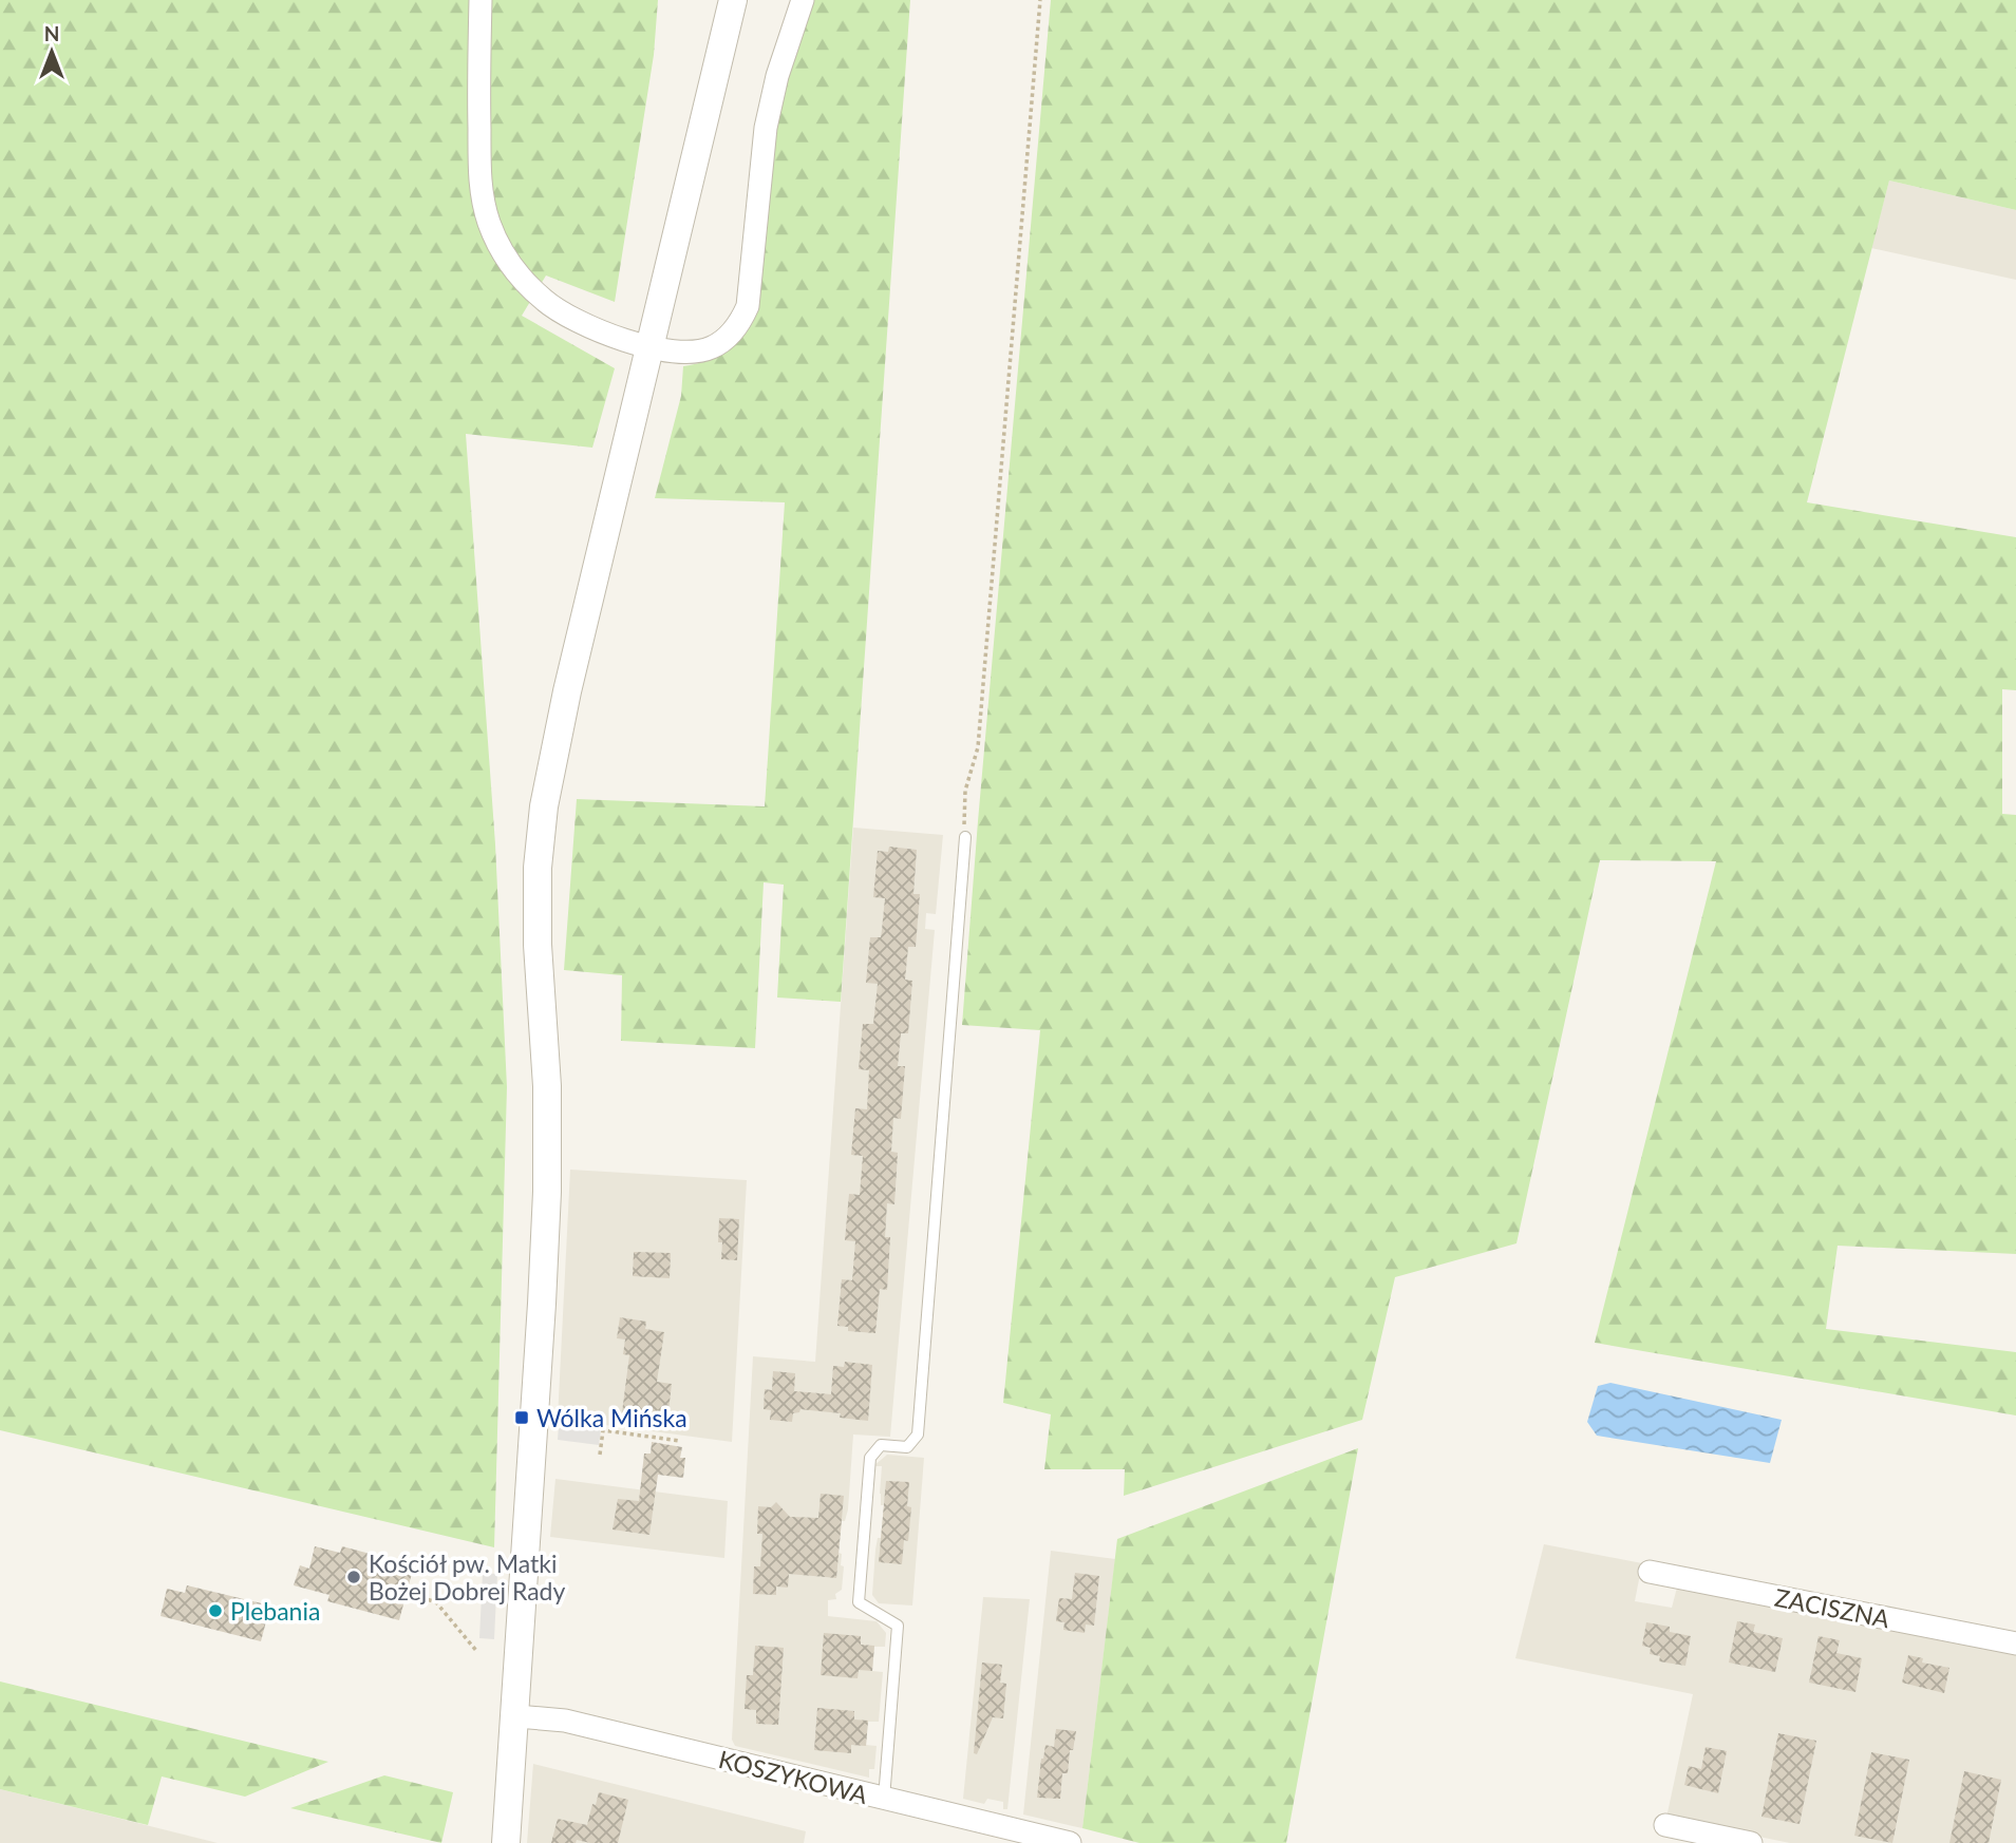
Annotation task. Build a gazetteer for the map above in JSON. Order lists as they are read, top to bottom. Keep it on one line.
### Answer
{"streets":{"street":["ZACISZNA","KOSZYKOWA"]},"places":{"transit":["Wólka Mińska"],"other":["Kościół pw. Matki Bożej Dobrej Rady","Plebania"]},"north":"top"}
